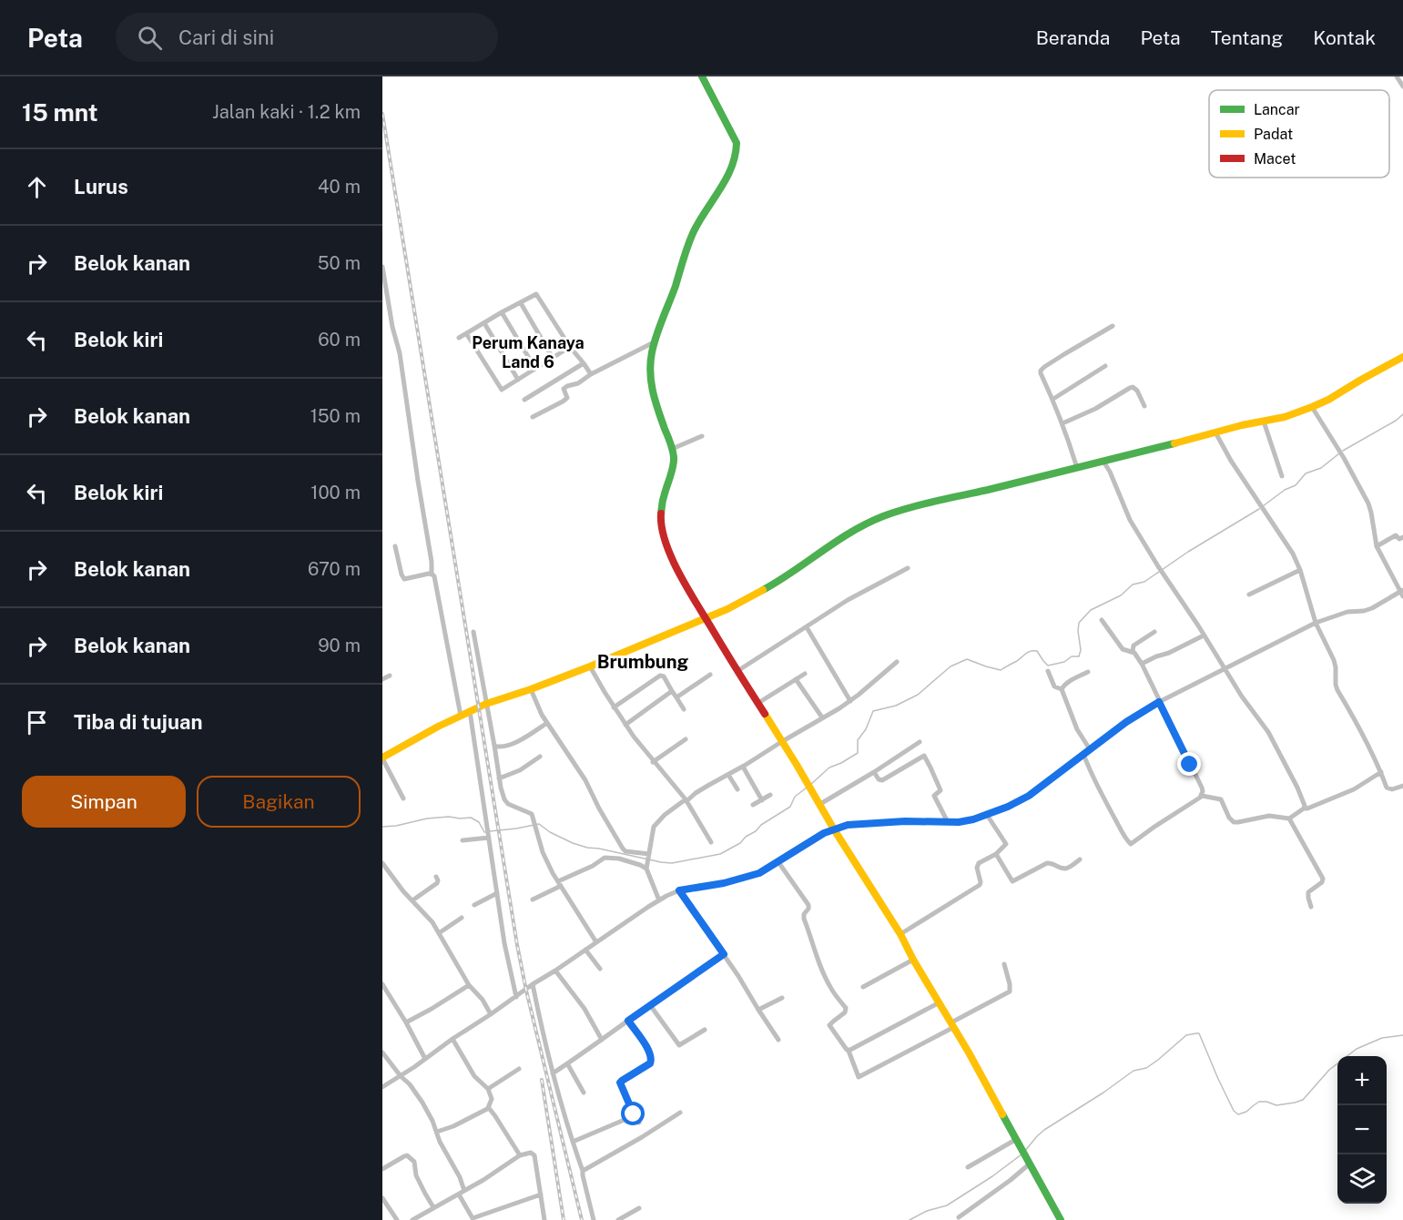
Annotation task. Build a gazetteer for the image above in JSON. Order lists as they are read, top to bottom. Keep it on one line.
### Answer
{"districts":["Perum Kanaya Land 6","Brumbung"],"legend":["Lancar","Padat","Macet"],"page":{"header":"Peta","search":"Cari di sini","nav":["Beranda","Peta","Tentang","Kontak"],"heading":["15 mnt","Jalan kaki · 1.2 km"],"list":[["Lurus","40 m"],["Belok kanan","50 m"],["Belok kiri","60 m"],["Belok kanan","150 m"],["Belok kiri","100 m"],["Belok kanan","670 m"],["Belok kanan","90 m"],"Tiba di tujuan"],"buttons":["Simpan","Bagikan"],"map_buttons":["+","−"]}}
